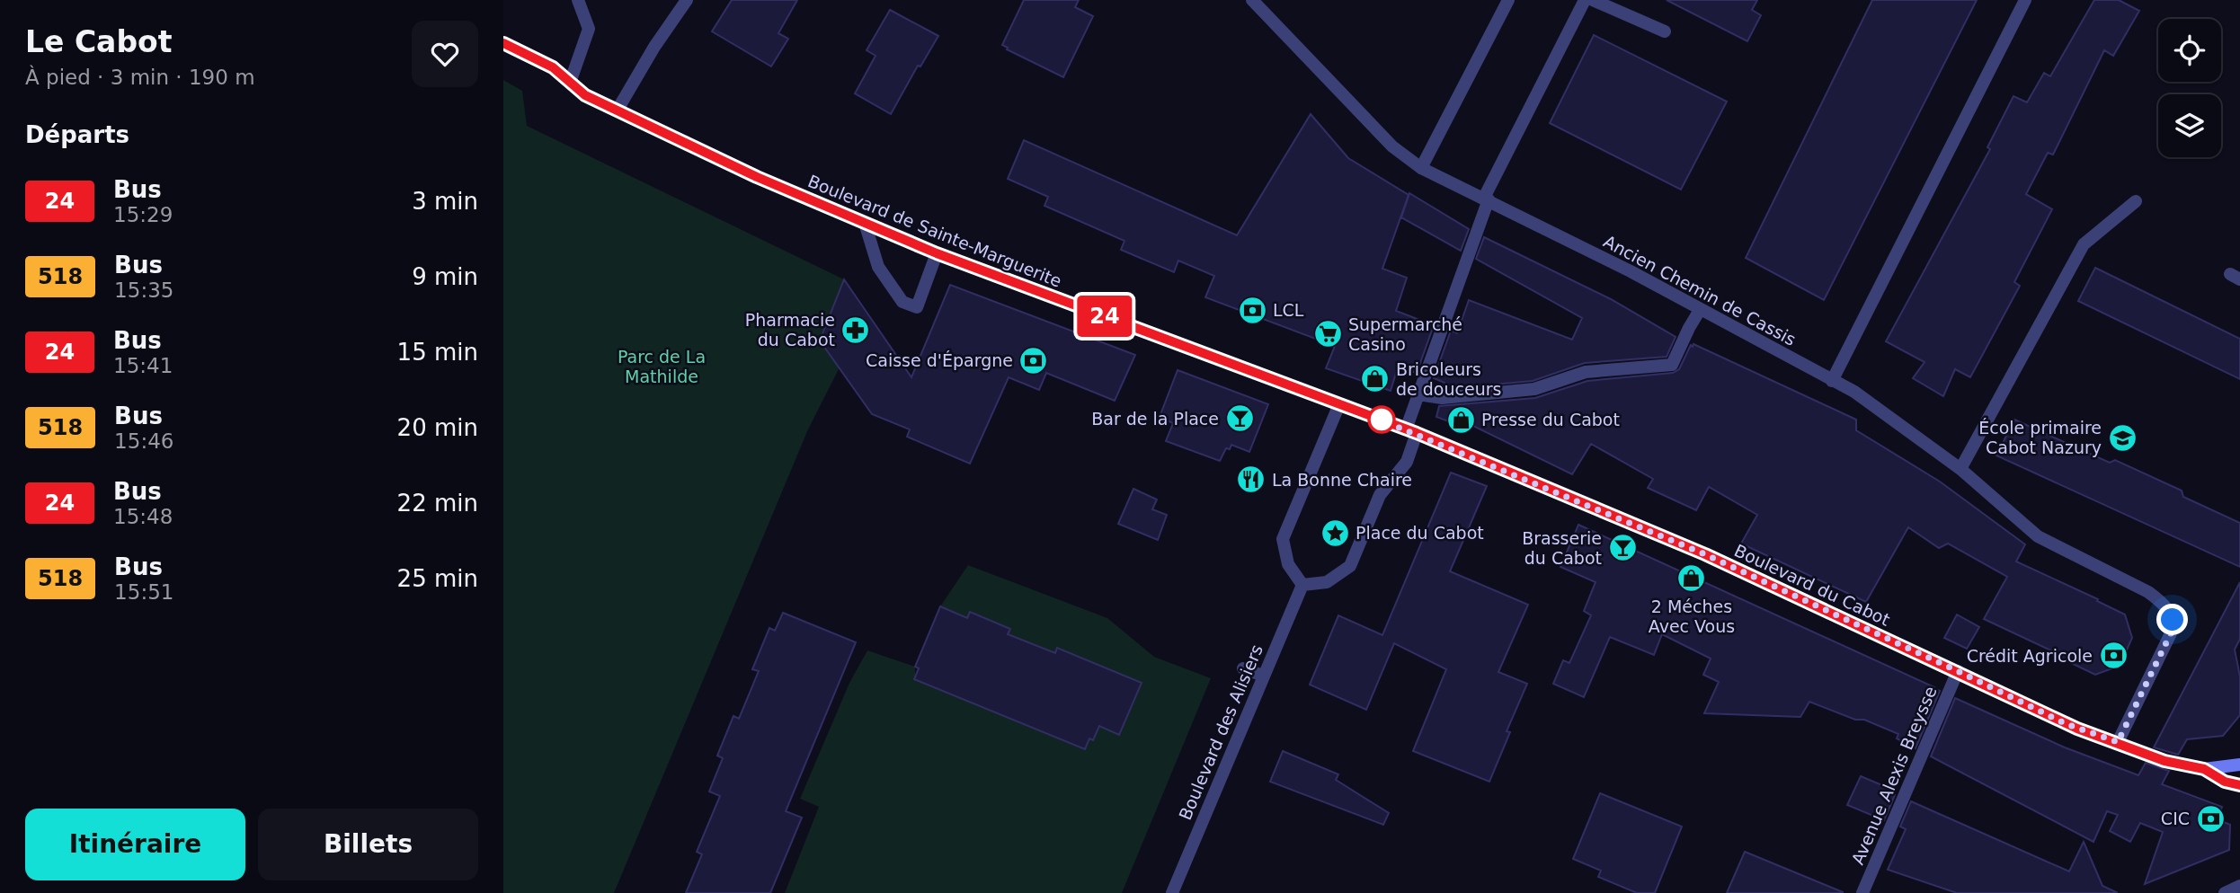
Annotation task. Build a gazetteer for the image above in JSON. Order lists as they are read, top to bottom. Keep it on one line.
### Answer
{"streets":{"street":["Boulevard de Sainte-Marguerite","Ancien Chemin de Cassis","Boulevard du Cabot","Boulevard des Alisiers","Avenue Alexis Breysse"]},"crossings":[["Boulevard de Sainte-Marguerite","Boulevard du Cabot"],["Ancien Chemin de Cassis","Boulevard du Cabot"],["Boulevard du Cabot","Avenue Alexis Breysse"]],"parks":["Parc de La Mathilde"],"places":{"bank":["LCL","Caisse d'Épargne","Crédit Agricole","CIC"],"pharmacy":["Pharmacie du Cabot"],"supermarket":["Supermarché Casino"],"shop":["Bricoleurs de douceurs","Presse du Cabot","2 Méches Avec Vous"],"bar":["Bar de la Place","Brasserie du Cabot"],"school or university":["École primaire Cabot Nazury"],"restaurant":["La Bonne Chaire"],"place":["Place du Cabot"]},"lines":["bus line 24"],"page":{"heading":[["Le Cabot","À pied · 3 min · 190 m"],"Départs"],"on_map":"24","list":[{"mark":"24","name":"Bus","note":"15:29","value":"3 min"},{"mark":"518","name":"Bus","note":"15:35","value":"9 min"},{"mark":"24","name":"Bus","note":"15:41","value":"15 min"},{"mark":"518","name":"Bus","note":"15:46","value":"20 min"},{"mark":"24","name":"Bus","note":"15:48","value":"22 min"},{"mark":"518","name":"Bus","note":"15:51","value":"25 min"}],"buttons":["Itinéraire","Billets"]}}
